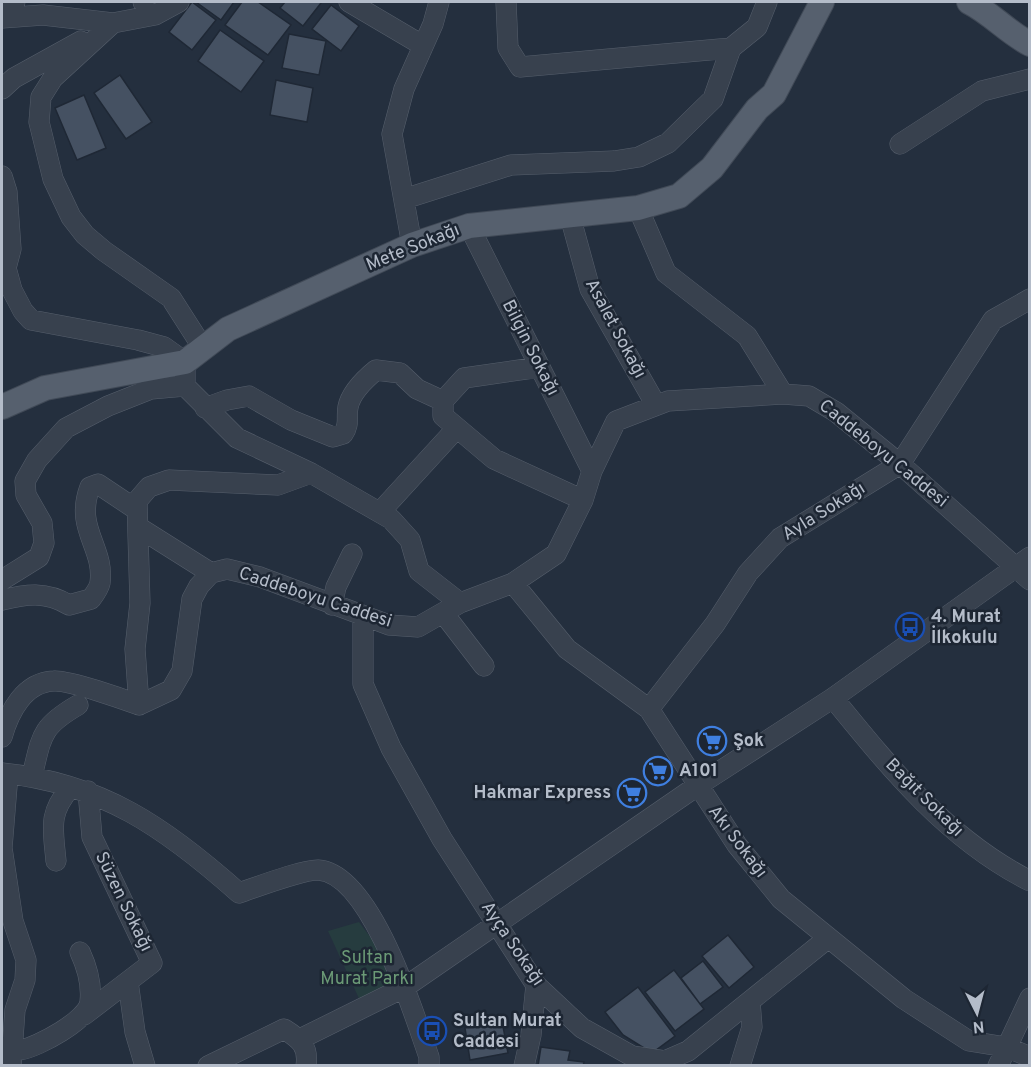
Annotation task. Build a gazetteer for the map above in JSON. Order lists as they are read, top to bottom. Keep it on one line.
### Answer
{"streets":{"main road":["Mete Sokağı"],"street":["Asalet Sokağı","Bilgin Sokağı","Caddeboyu Caddesi","Ayla Sokağı","Bağıt Sokağı","Akı Sokağı","Süzen Sokağı","Ayça Sokağı"]},"crossings":[["Mete Sokağı","Asalet Sokağı"],["Mete Sokağı","Bilgin Sokağı"],["Asalet Sokağı","Caddeboyu Caddesi"],["Bilgin Sokağı","Caddeboyu Caddesi"],["Caddeboyu Caddesi","Ayla Sokağı"],["Caddeboyu Caddesi","Akı Sokağı"],["Caddeboyu Caddesi","Ayça Sokağı"],["Ayla Sokağı","Akı Sokağı"],["Akı Sokağı","Ayça Sokağı"]],"parks":["Sultan Murat Parkı"],"places":{"bus stop":["4. Murat İlkokulu","Sultan Murat Caddesi"],"supermarket":["Şok","A101","Hakmar Express"]},"north":"bottom"}
